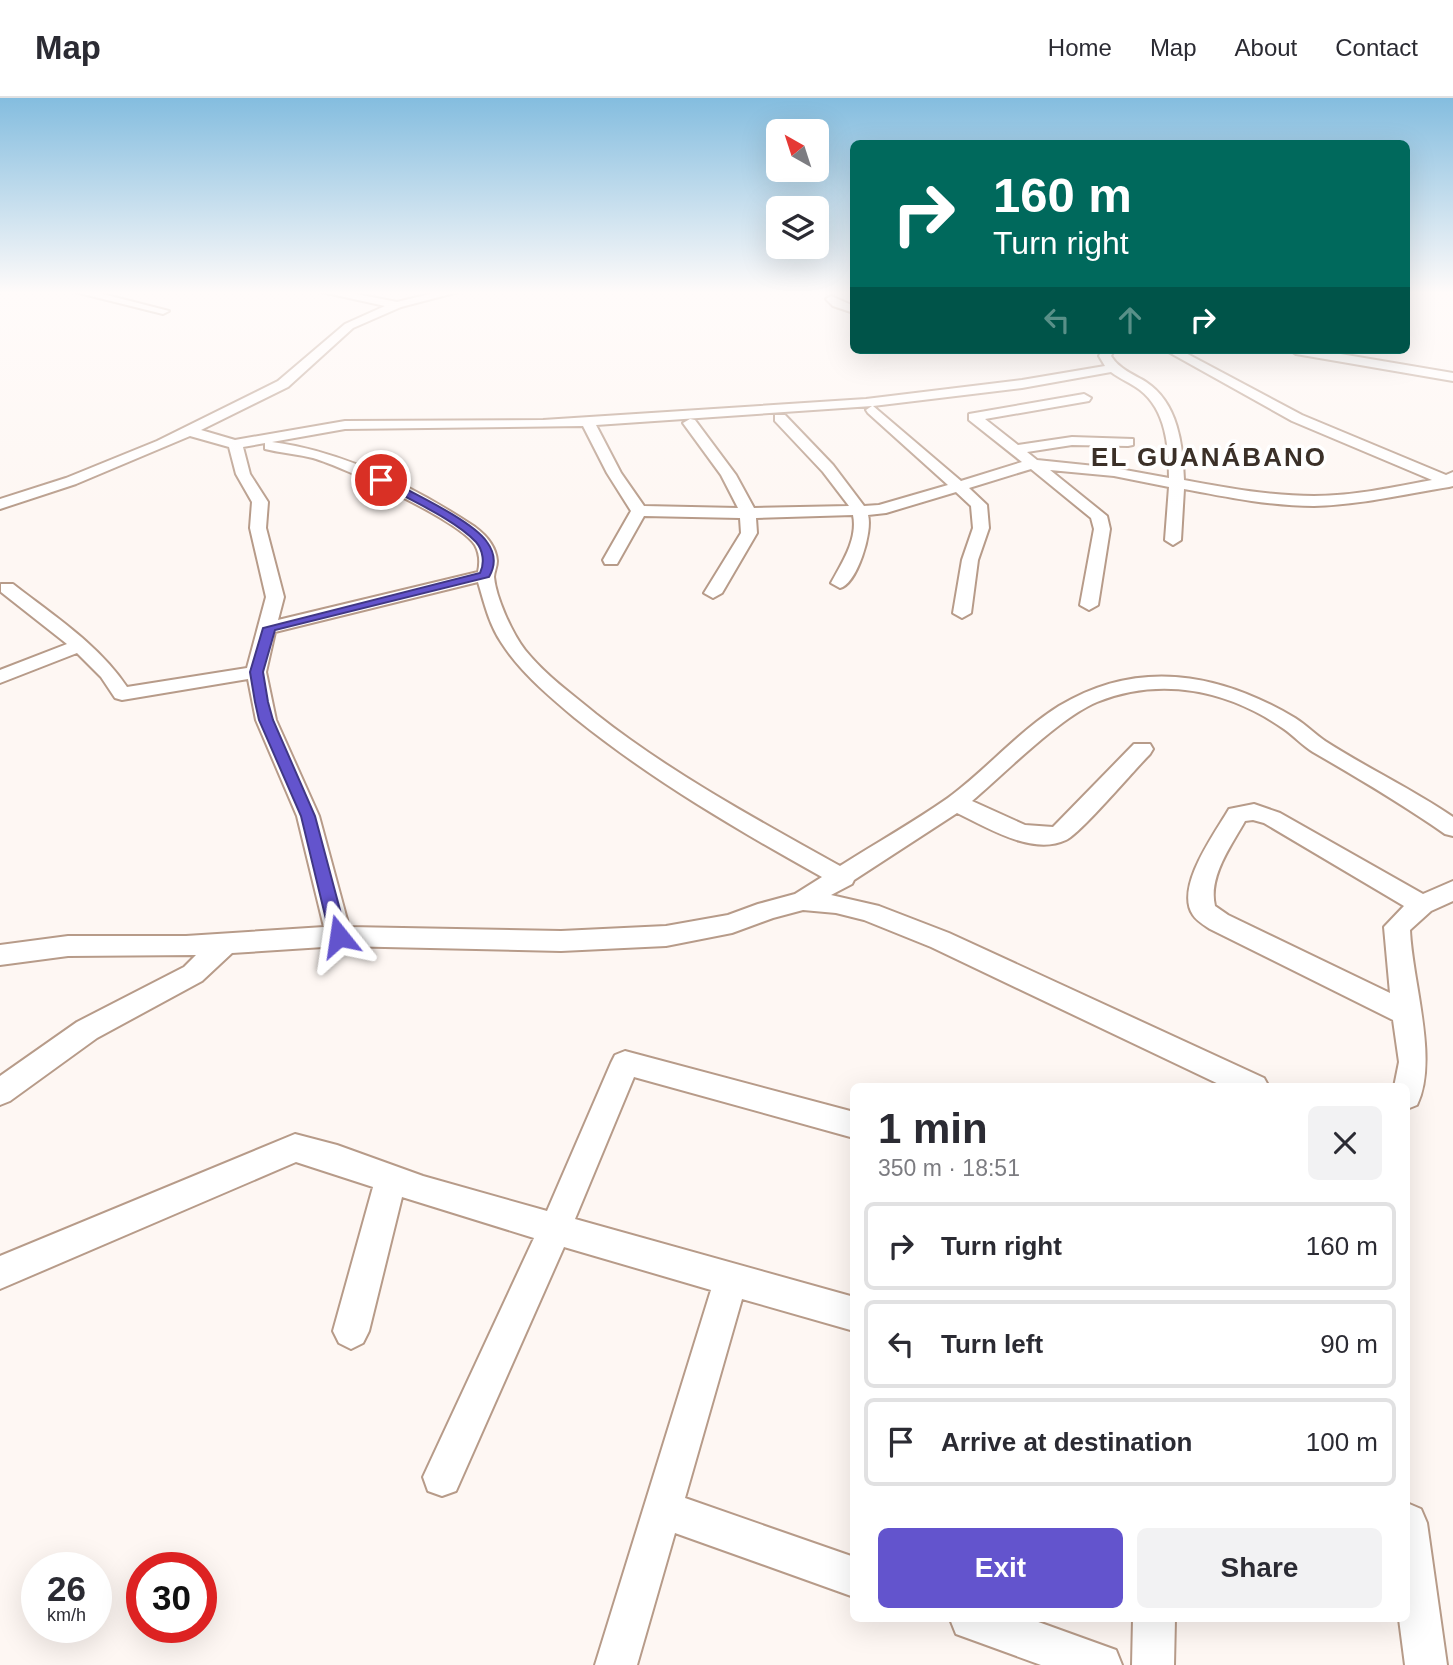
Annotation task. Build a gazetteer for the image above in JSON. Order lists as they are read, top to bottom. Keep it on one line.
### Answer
{"districts":["EL GUANÁBANO"],"north":"top left","page":{"header":"Map","nav":["Home","Map","About","Contact"],"turn":["160 m","Turn right"],"heading":["1 min","350 m · 18:51"],"list":[{"name":"Turn right","value":"160 m"},{"name":"Turn left","value":"90 m"},{"name":"Arrive at destination","value":"100 m"}],"buttons":["Exit","Share"],"speed":"26 km/h","limit":"30"}}
